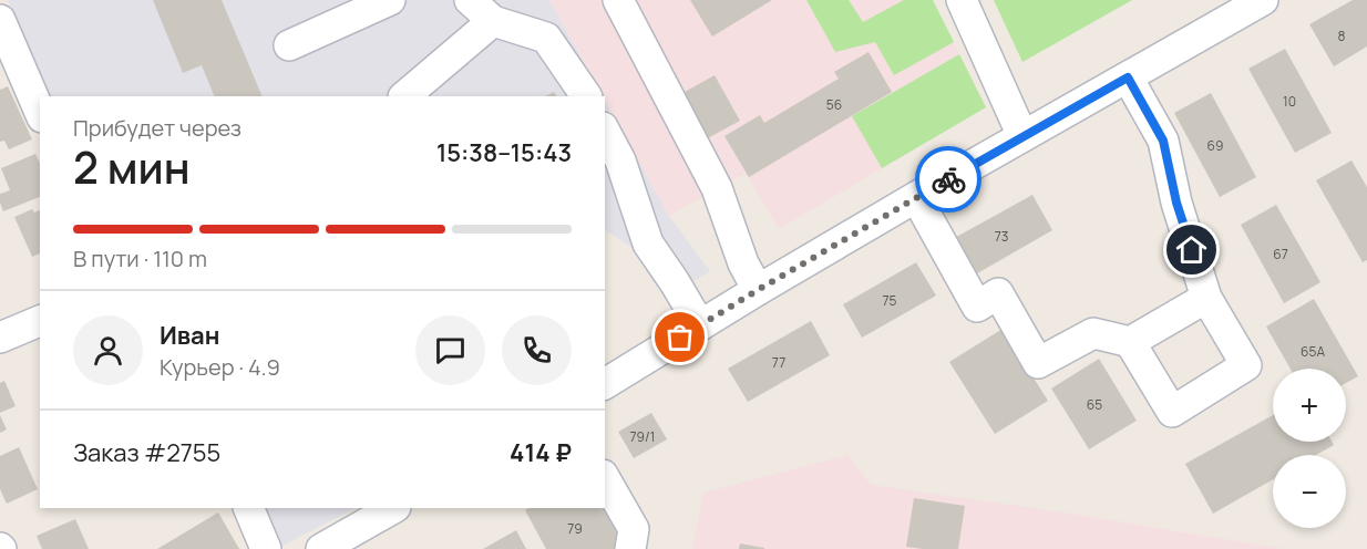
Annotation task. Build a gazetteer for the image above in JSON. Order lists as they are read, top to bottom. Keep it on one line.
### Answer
{"house_numbers":["8","10","56","69","73","67","75","65А","77","65","79/1","79"],"page":{"heading":["2 мин","Прибудет через","15:38–15:43"],"panel":["Иван","Курьер · 4.9","Заказ #2755","414 ₽"],"bar":"В пути · 110 m","map_buttons":["+","−"]}}
